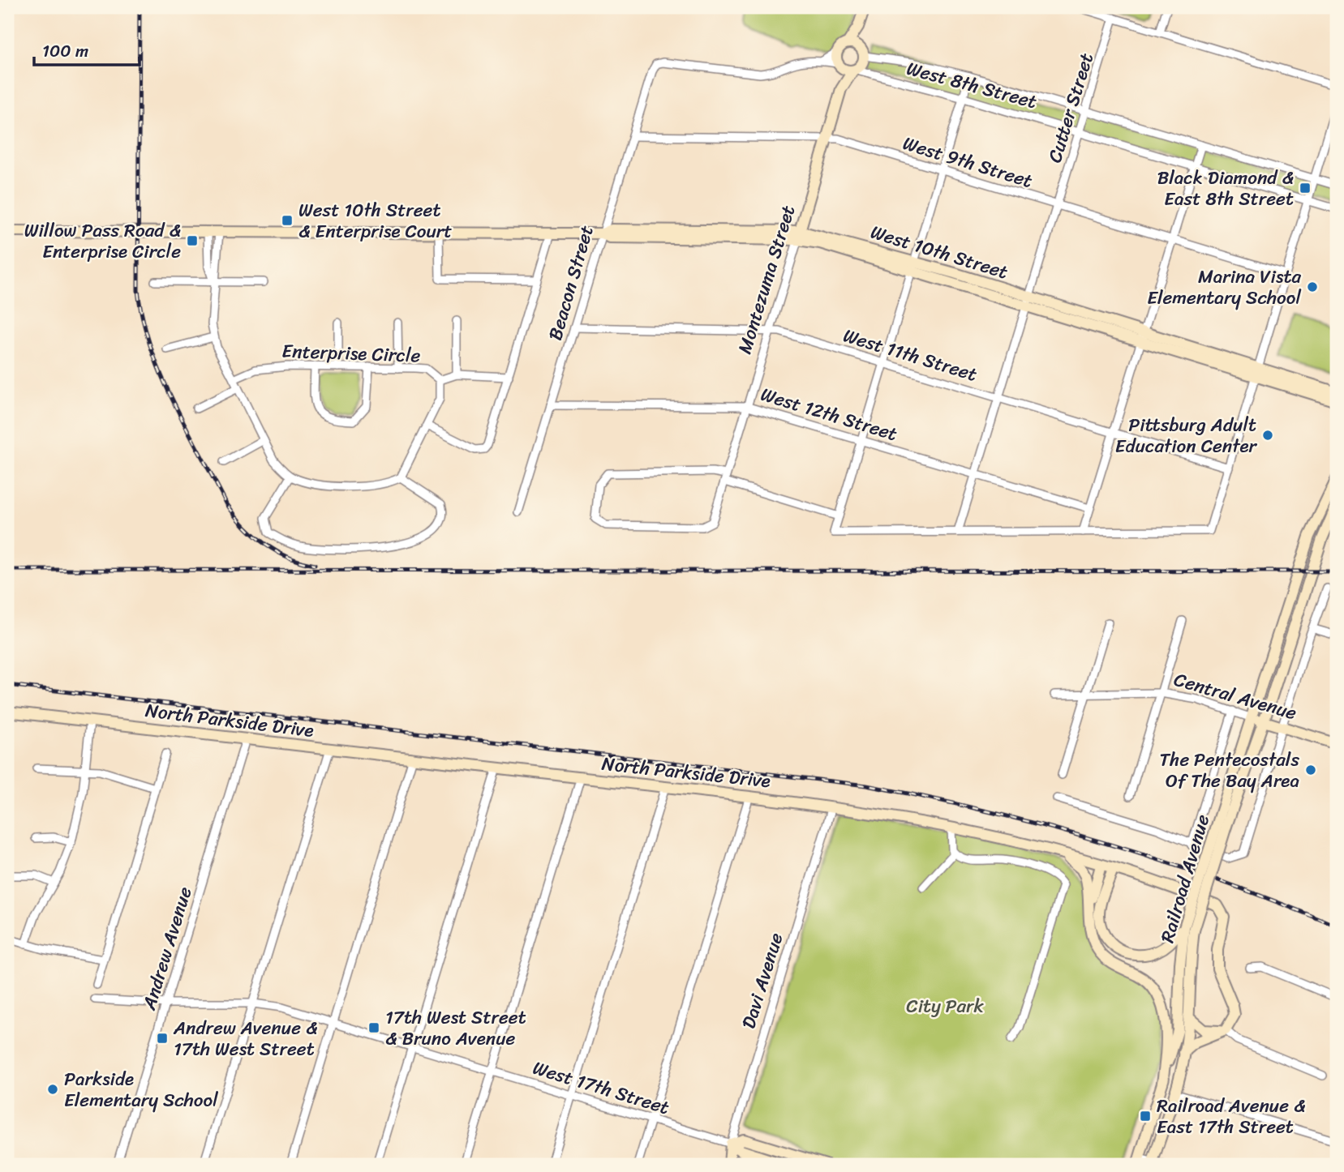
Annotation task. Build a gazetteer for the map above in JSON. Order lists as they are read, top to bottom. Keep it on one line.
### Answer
{"streets":{"main road":["West 10th Street","Montezuma Street","Central Avenue","North Parkside Drive","Railroad Avenue","Davi Avenue"],"street":["West 8th Street","Cutter Street","West 9th Street","Beacon Street","Enterprise Circle","West 11th Street","West 12th Street","Andrew Avenue","West 17th Street"]},"crossings":[["West 8th Street","Cutter Street"],["West 8th Street","Montezuma Street"],["Cutter Street","West 9th Street"],["Cutter Street","West 10th Street"],["Cutter Street","West 11th Street"],["Cutter Street","West 12th Street"],["West 9th Street","Montezuma Street"],["West 9th Street","Beacon Street"],["West 10th Street","Montezuma Street"],["West 10th Street","Beacon Street"],["Montezuma Street","West 11th Street"],["Montezuma Street","West 12th Street"],["Beacon Street","West 11th Street"],["Beacon Street","West 12th Street"],["Central Avenue","Railroad Avenue"],["North Parkside Drive","Andrew Avenue"],["North Parkside Drive","Davi Avenue"],["Andrew Avenue","West 17th Street"],["Davi Avenue","West 17th Street"]],"parks":["City Park"],"places":{"transit":["Black Diamond & East 8th Street","West 10th Street & Enterprise Court","Willow Pass Road & Enterprise Circle","17th West Street & Bruno Avenue","Andrew Avenue & 17th West Street","Railroad Avenue & East 17th Street"],"other":["Marina Vista Elementary School","Pittsburg Adult Education Center","The Pentecostals Of The Bay Area","Parkside Elementary School"]},"scale_bar":"100 m"}
